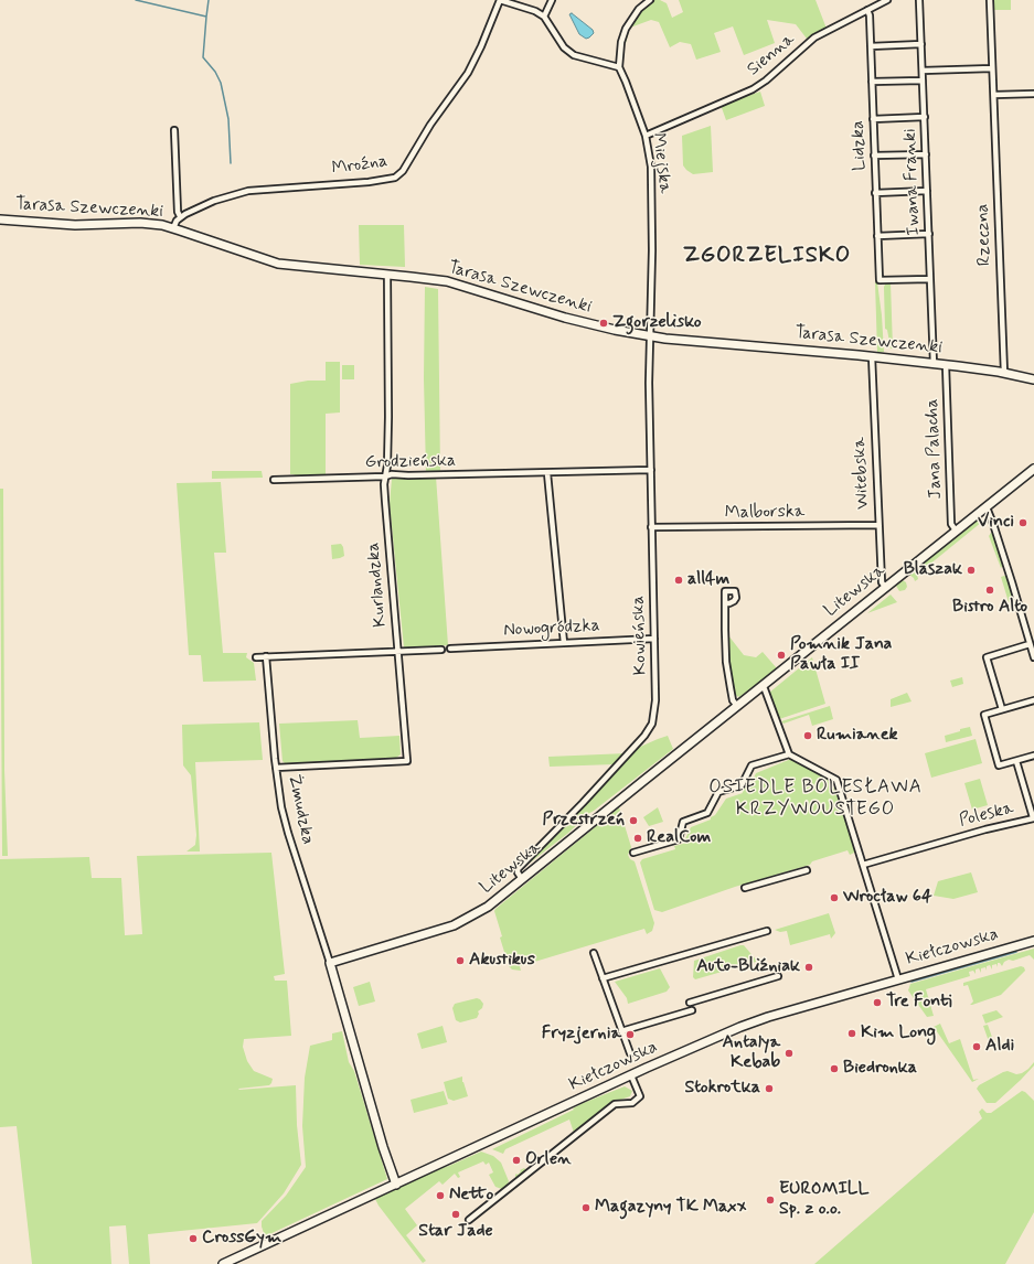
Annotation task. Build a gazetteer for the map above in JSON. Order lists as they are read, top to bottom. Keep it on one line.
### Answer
{"streets":{"street":["Sienna","Lidzka","Miejska","Mroźna","Iwana Franki","Tarasa Szewczenki","Rzeczna","Jana Palacha","Grodzieńska","Witebska","Malborska","Kurlandzka","Litewska","Nowogródzka","Kowieńska","Żmudzka","Poleska","Kiełczowska"]},"crossings":[["Sienna","Lidzka"],["Sienna","Miejska"],["Lidzka","Iwana Franki"],["Miejska","Tarasa Szewczenki"],["Miejska","Kowieńska"],["Iwana Franki","Tarasa Szewczenki"],["Tarasa Szewczenki","Rzeczna"],["Tarasa Szewczenki","Jana Palacha"],["Tarasa Szewczenki","Witebska"],["Tarasa Szewczenki","Kurlandzka"],["Tarasa Szewczenki","Kowieńska"],["Jana Palacha","Litewska"],["Grodzieńska","Kurlandzka"],["Grodzieńska","Kowieńska"],["Witebska","Malborska"],["Witebska","Litewska"],["Malborska","Kowieńska"],["Kurlandzka","Żmudzka"],["Litewska","Kowieńska"],["Litewska","Żmudzka"],["Nowogródzka","Kowieńska"],["Żmudzka","Kiełczowska"]],"districts":["ZGORZELISKO","OSIEDLE BOLESŁAWA KRZYWOUSTEGO"],"places":["Zgorzelisko","Vinci","Blaszak","all4m","Bistro Alto","Pomnik Jana Pawła II","Rumianek","Przestrzeń","RealCom","Wrocław 64","Akustikus","Auto-Bliźniak","Tre Fonti","Kim Long","Fryzjernia","Aldi","Antalya Kebab","Biedronka","Stokrotka","Orlen","Netto","EUROMILL Sp. z o.o.","Magazyny TK Maxx","Star Jade","CrossGym"]}
